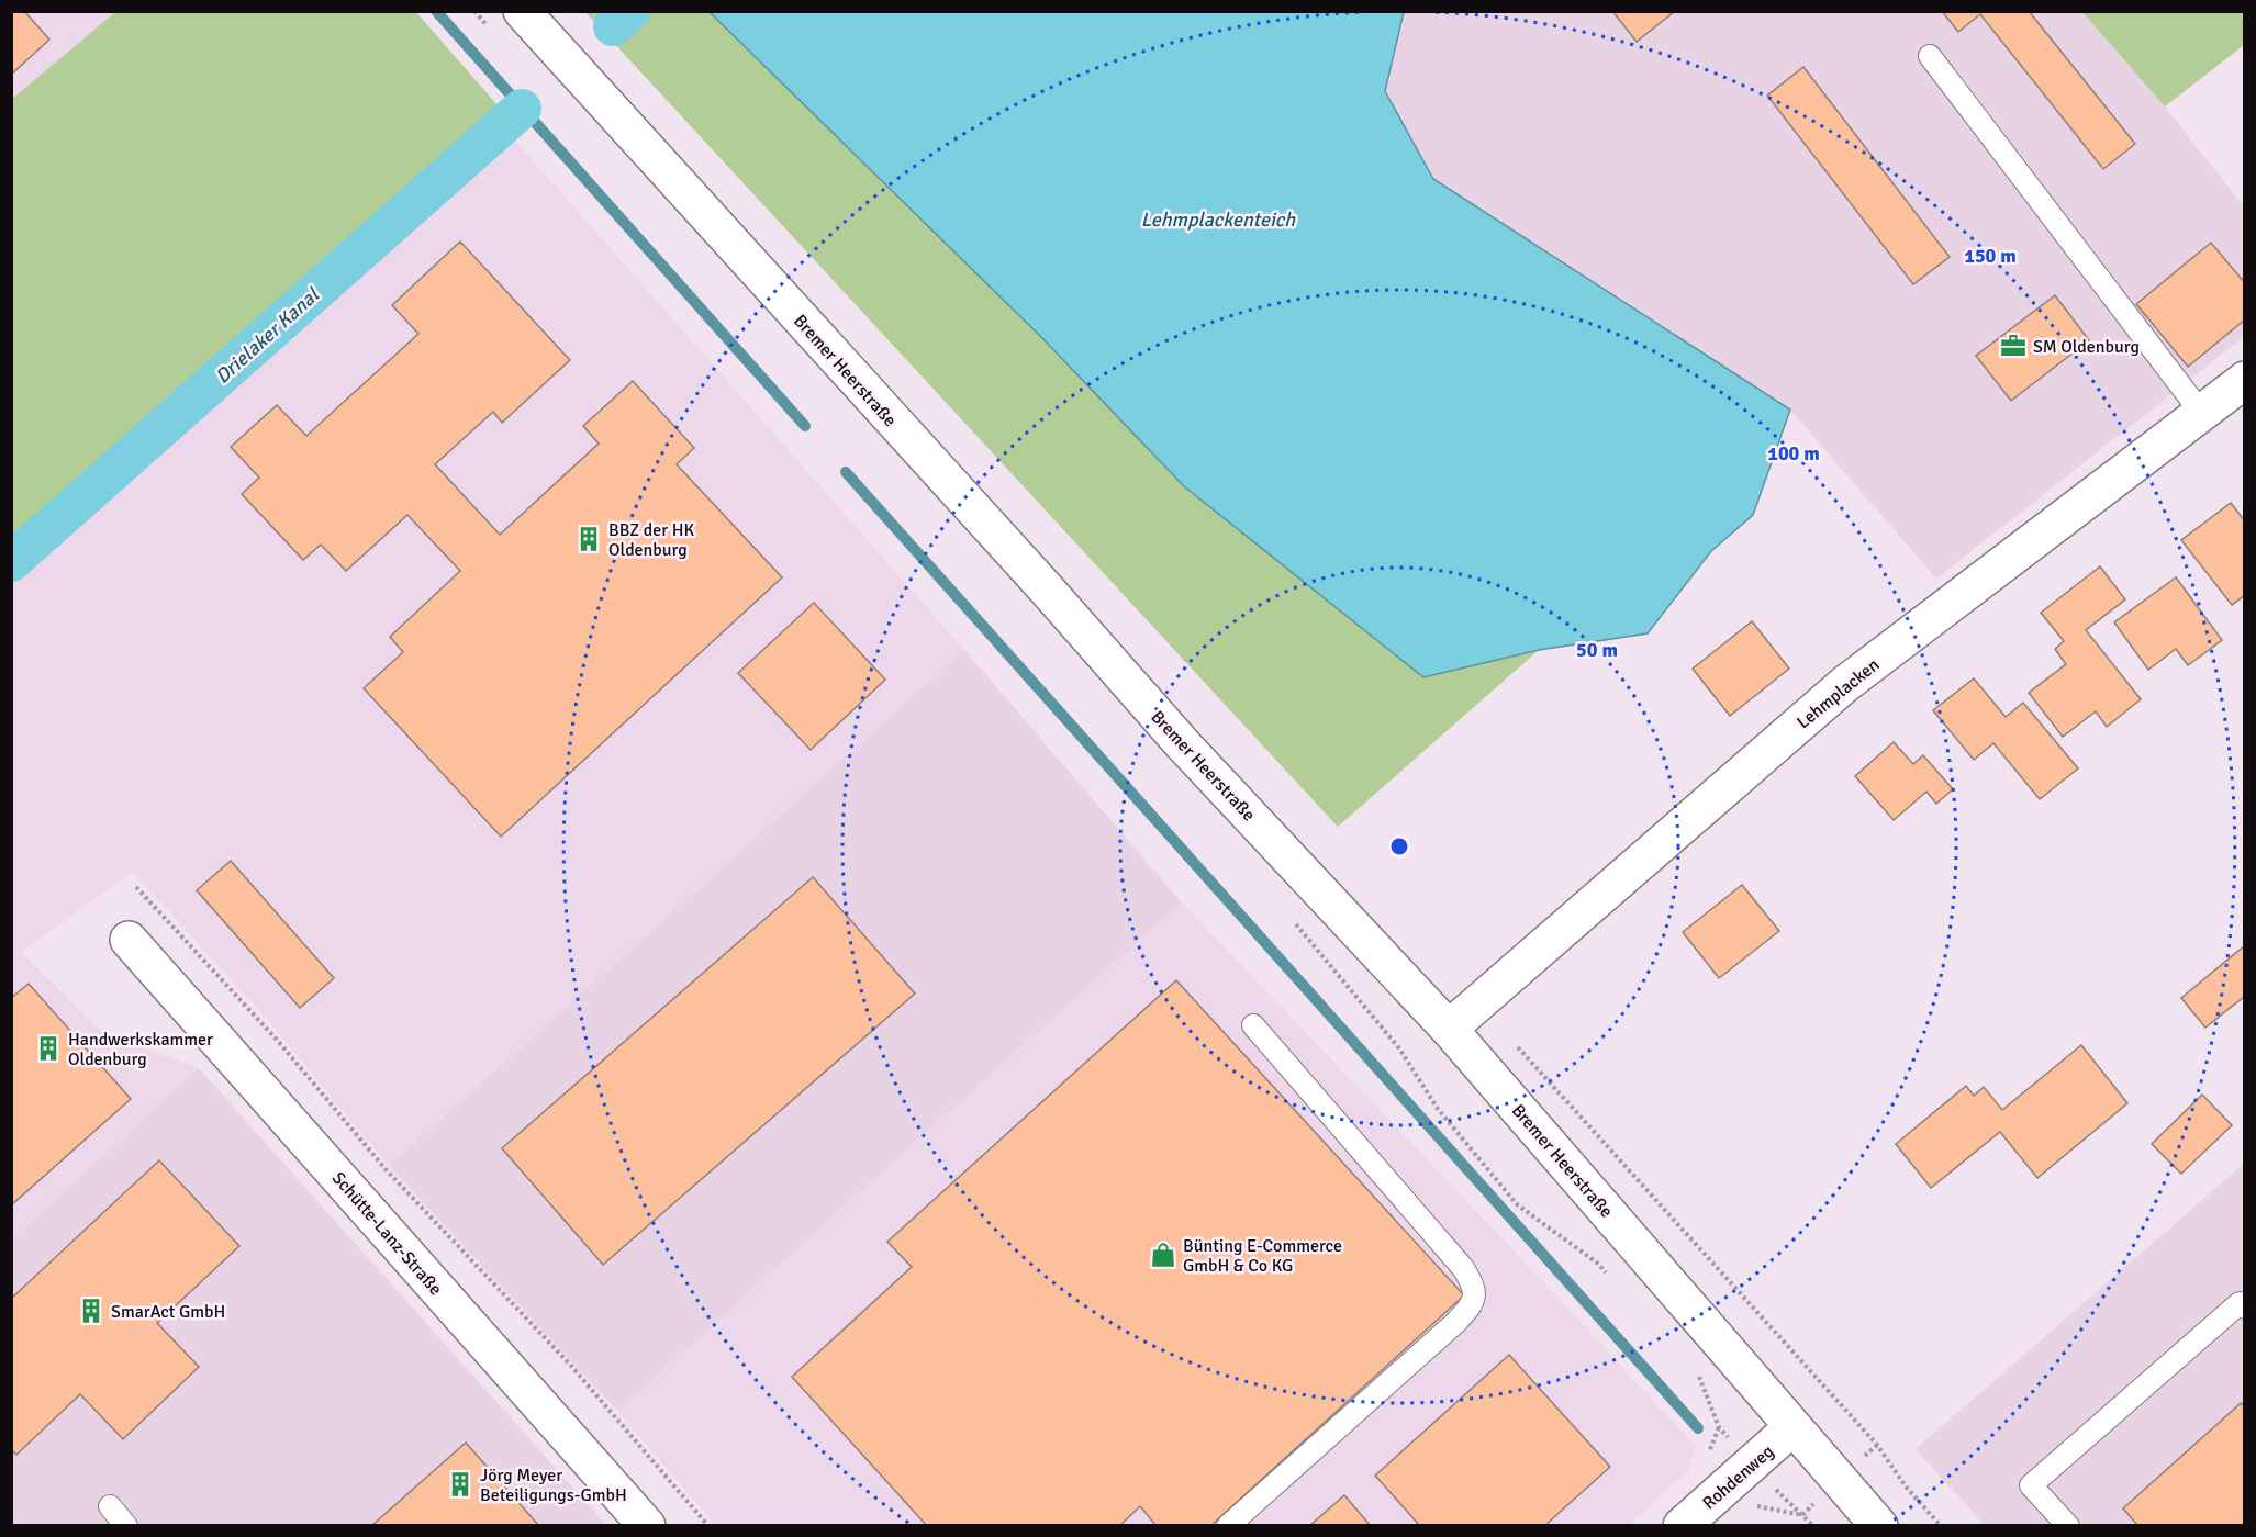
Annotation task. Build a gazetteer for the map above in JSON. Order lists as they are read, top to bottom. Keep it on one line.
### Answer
{"streets":{"main road":["Bremer Heerstraße","Lehmplacken","Schütte-Lanz-Straße","Rohdenweg"]},"crossings":[["Bremer Heerstraße","Lehmplacken"],["Bremer Heerstraße","Rohdenweg"]],"water":["Lehmplackenteich","Drielaker Kanal"],"places":{"office":["SM Oldenburg"],"building":["BBZ der HK Oldenburg","Handwerkskammer Oldenburg","SmarAct GmbH","Jörg Meyer Beteiligungs-GmbH"],"shop":["Bünting E-Commerce GmbH & Co KG"]},"rings":["150 m","100 m","50 m"]}
